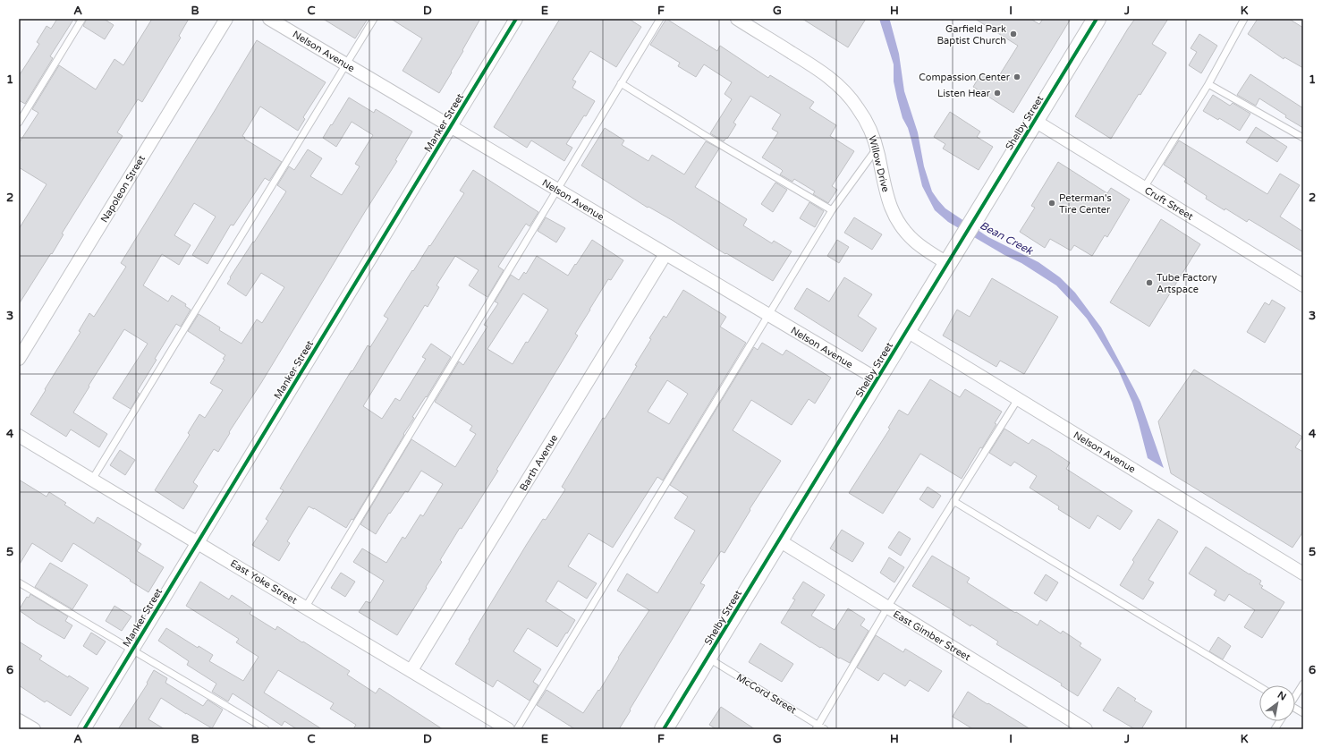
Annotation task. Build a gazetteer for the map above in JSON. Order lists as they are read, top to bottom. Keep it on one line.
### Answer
{"streets":{"main road":["Shelby Street"],"street":["Nelson Avenue","Manker Street","Willow Drive","Napoleon Street","Cruft Street","Barth Avenue","East Yoke Street","East Gimber Street"],"lane":["McCord Street"]},"crossings":[["Nelson Avenue","Manker Street"],["Nelson Avenue","Shelby Street"],["Nelson Avenue","Barth Avenue"],["Manker Street","East Yoke Street"],["Shelby Street","Willow Drive"],["Shelby Street","Cruft Street"],["Shelby Street","East Gimber Street"],["Shelby Street","McCord Street"],["Barth Avenue","East Yoke Street"]],"water":["Bean Creek"],"places":["Garfield Park Baptist Church","Compassion Center","Listen Hear","Peterman's Tire Center","Tube Factory Artspace"],"north":"top right","grid":{"columns":["A","B","C","D","E","F","G","H","I","J","K"],"rows":["1","2","3","4","5","6"]}}
